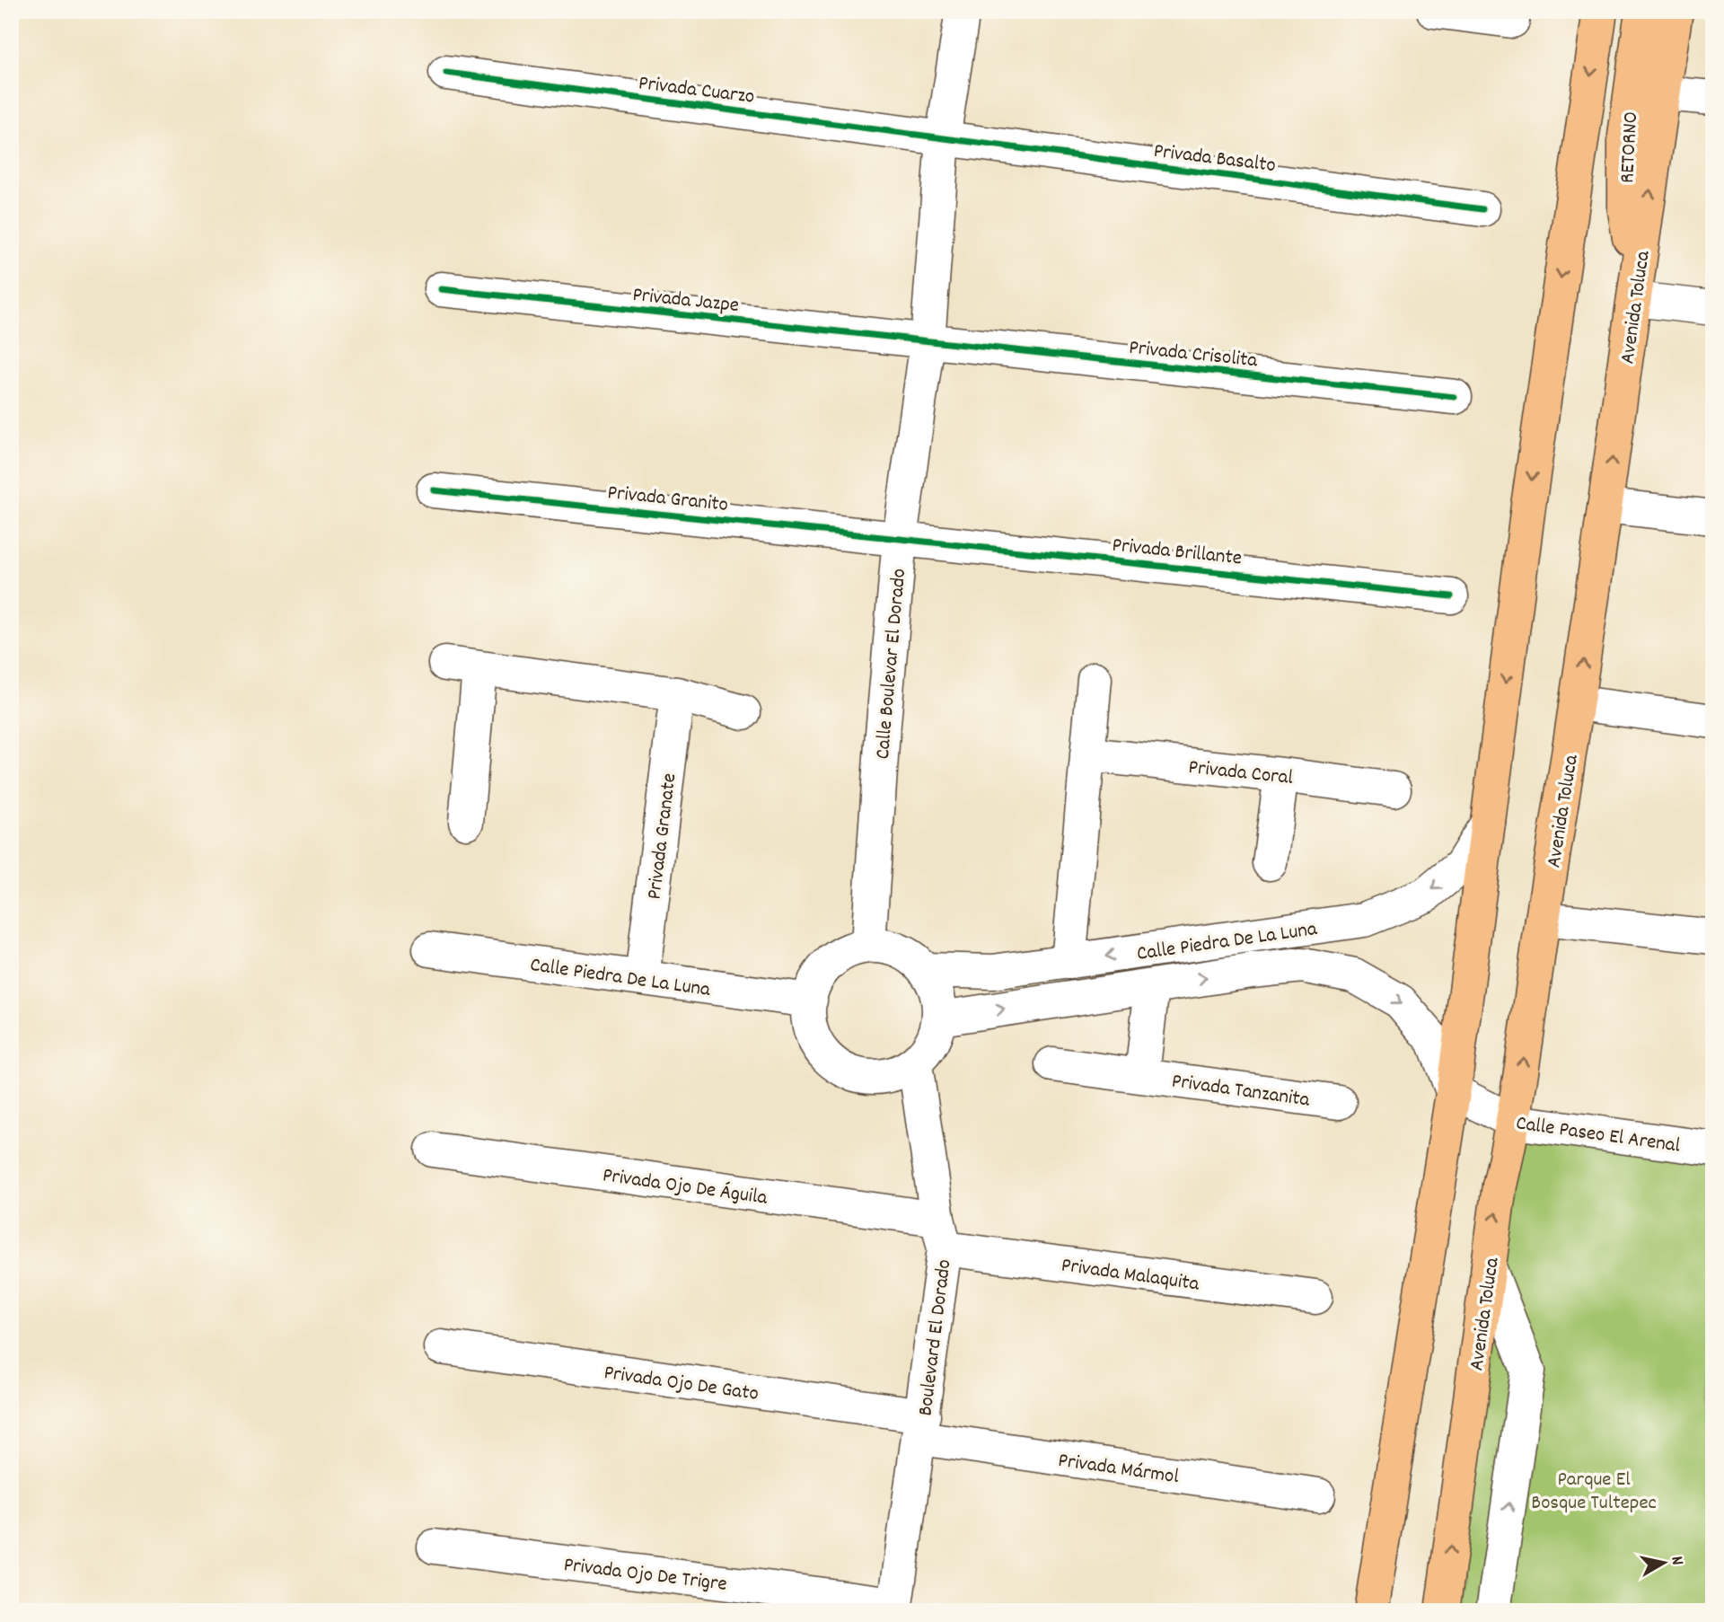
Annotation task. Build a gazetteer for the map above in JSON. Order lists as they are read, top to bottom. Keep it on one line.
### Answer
{"streets":{"main road":["RETORNO","Avenida Toluca"],"street":["Privada Cuarzo","Privada Basalto","Privada Jazpe","Privada Crisolita","Privada Granito","Privada Brillante","Calle Boulevar El Dorado","Privada Coral","Privada Granate","Calle Piedra De La Luna","Privada Tanzanita","Calle Paseo El Arenal","Privada Ojo De Águila","Privada Malaquita","Boulevard El Dorado","Privada Ojo De Gato","Privada Mármol","Privada Ojo De Trigre"]},"crossings":[["Privada Cuarzo","Privada Basalto"],["Privada Cuarzo","Calle Boulevar El Dorado"],["RETORNO","Avenida Toluca"],["Privada Basalto","Calle Boulevar El Dorado"],["Privada Jazpe","Privada Crisolita"],["Privada Jazpe","Calle Boulevar El Dorado"],["Avenida Toluca","Calle Paseo El Arenal"],["Privada Crisolita","Calle Boulevar El Dorado"],["Privada Granito","Privada Brillante"],["Privada Granito","Calle Boulevar El Dorado"],["Privada Brillante","Calle Boulevar El Dorado"],["Calle Boulevar El Dorado","Calle Piedra De La Luna"],["Calle Boulevar El Dorado","Boulevard El Dorado"],["Privada Granate","Calle Piedra De La Luna"],["Calle Piedra De La Luna","Privada Tanzanita"],["Calle Piedra De La Luna","Calle Paseo El Arenal"],["Calle Piedra De La Luna","Boulevard El Dorado"],["Privada Ojo De Águila","Privada Malaquita"],["Privada Ojo De Águila","Boulevard El Dorado"],["Privada Malaquita","Boulevard El Dorado"],["Boulevard El Dorado","Privada Ojo De Gato"],["Boulevard El Dorado","Privada Mármol"],["Boulevard El Dorado","Privada Ojo De Trigre"],["Privada Ojo De Gato","Privada Mármol"]],"parks":["Parque El Bosque Tultepec"],"north":"right"}
